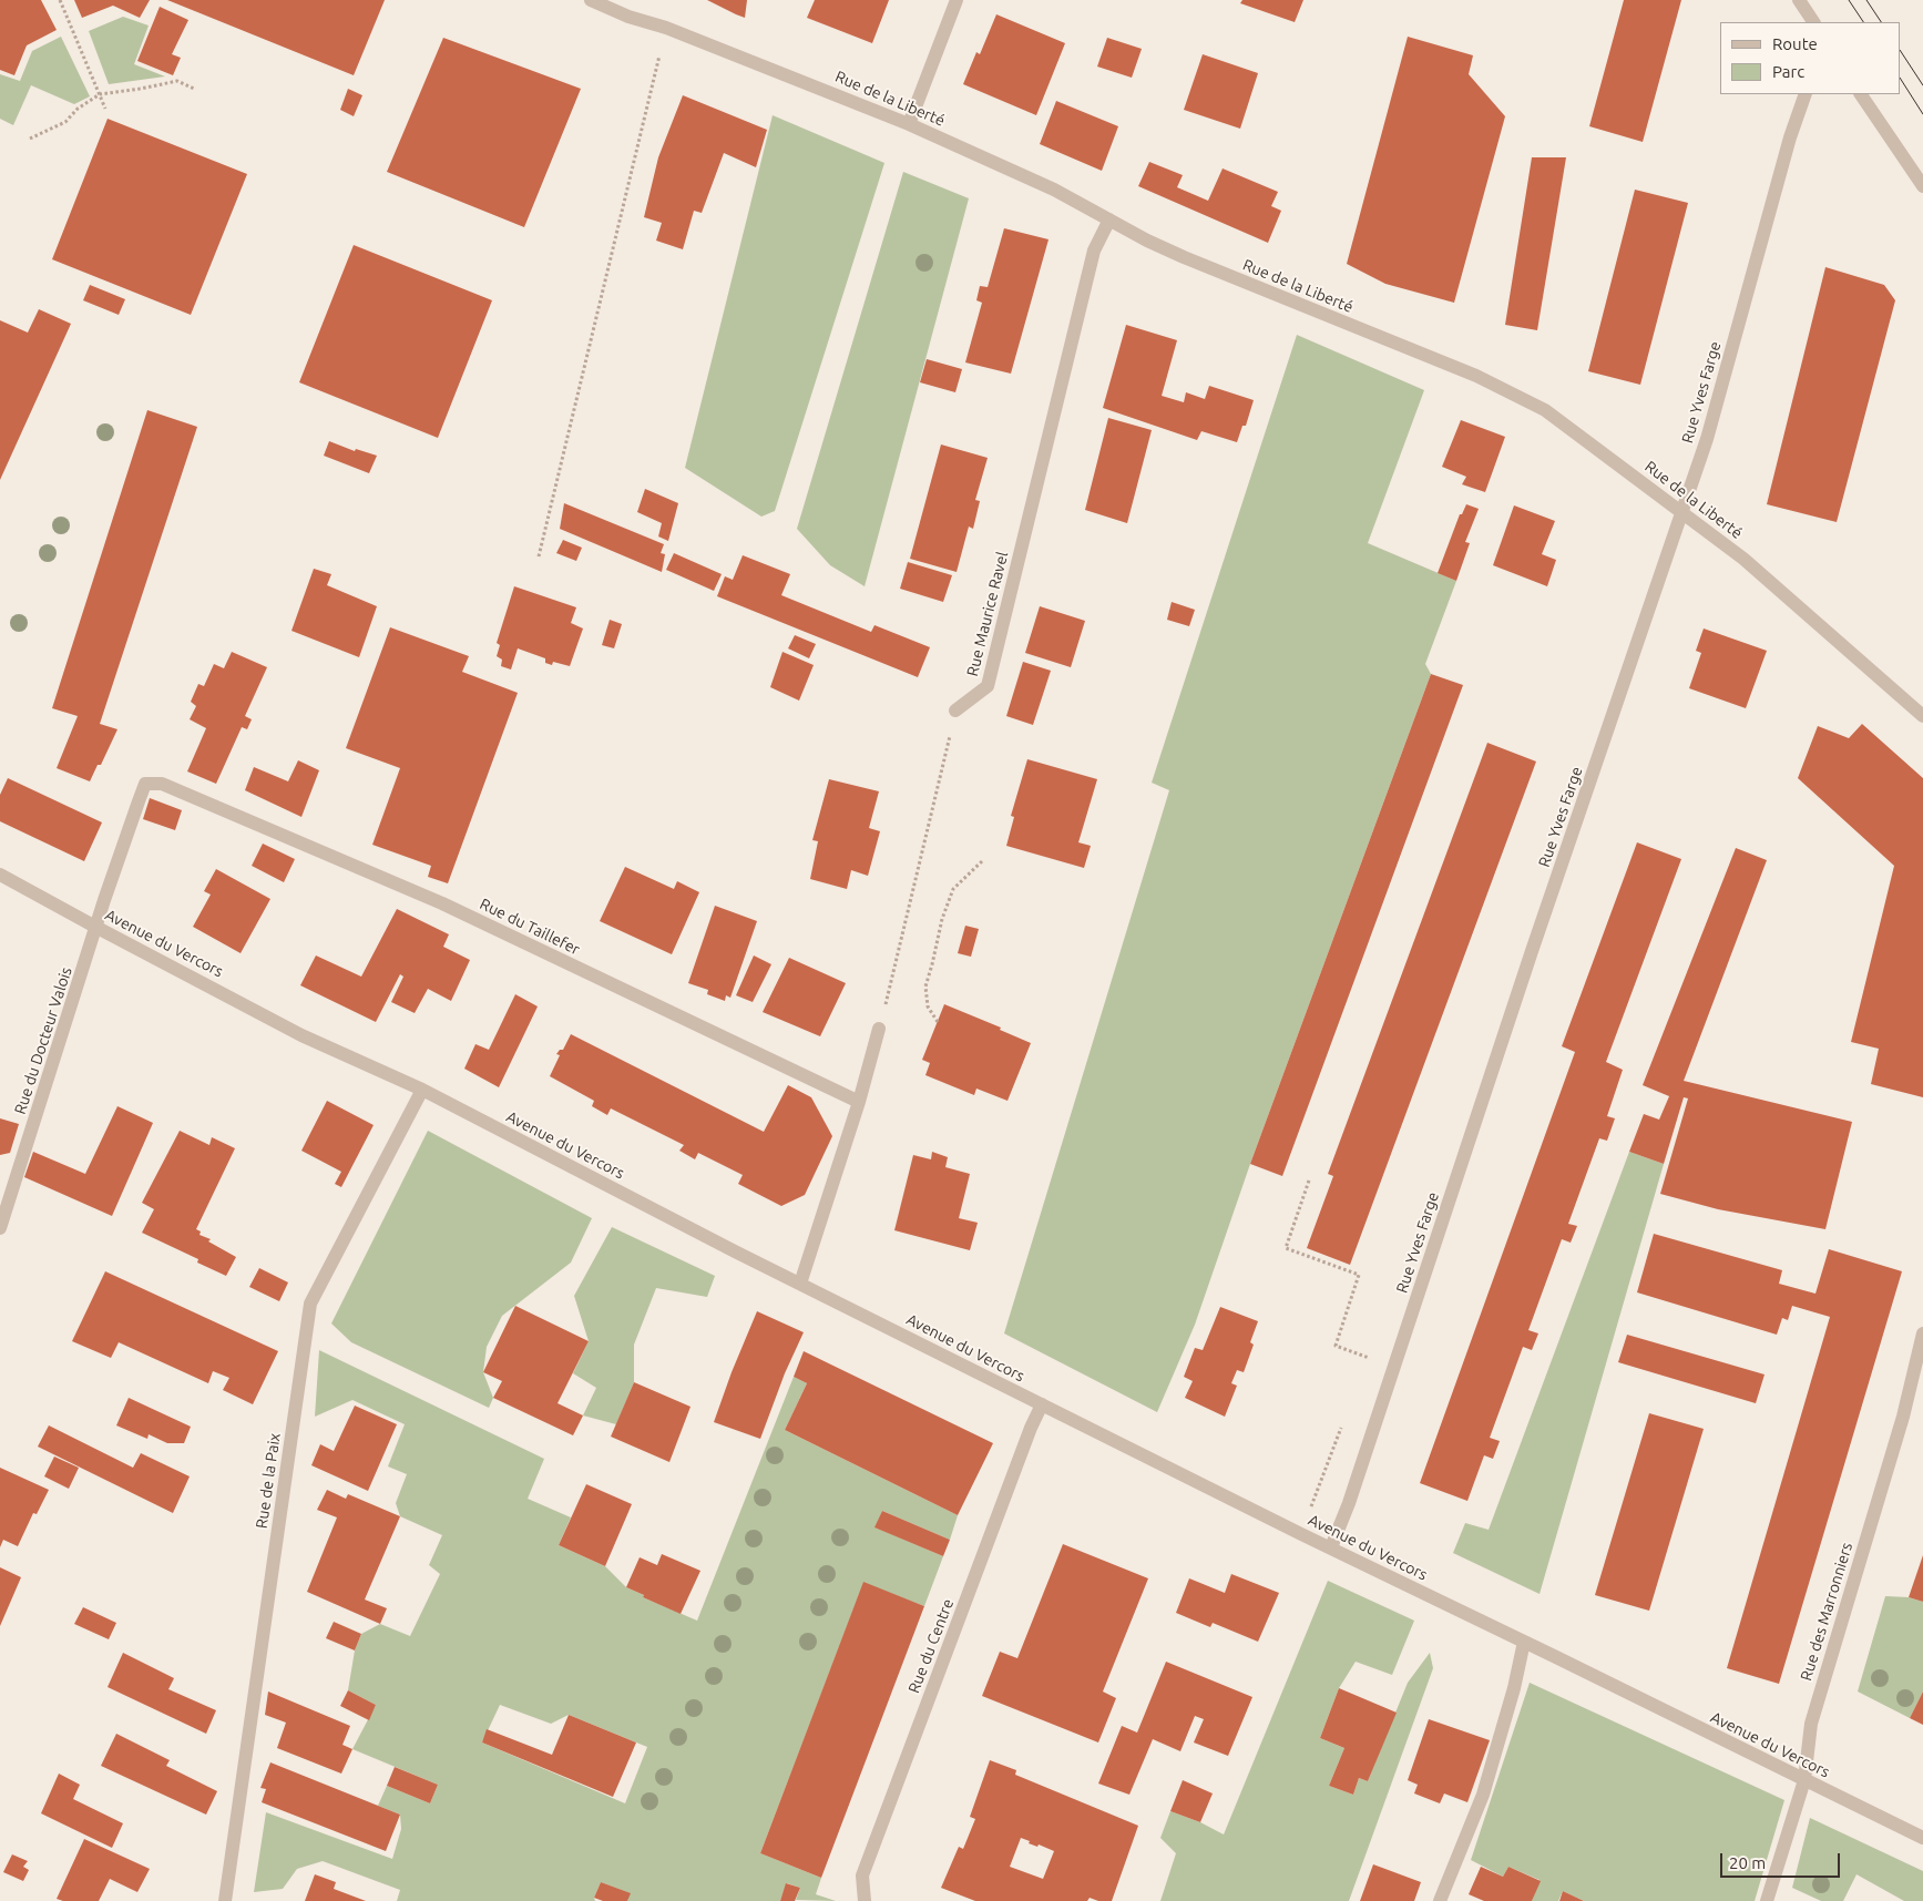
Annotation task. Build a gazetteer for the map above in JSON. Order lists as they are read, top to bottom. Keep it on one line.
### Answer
{"streets":{"street":["Rue de la Liberté","Rue Yves Farge","Rue Maurice Ravel","Rue du Taillefer","Avenue du Vercors","Rue du Docteur Valois","Rue de la Paix","Rue des Marronniers","Rue du Centre"]},"crossings":[["Rue de la Liberté","Rue Yves Farge"],["Rue de la Liberté","Rue Maurice Ravel"],["Rue Yves Farge","Avenue du Vercors"],["Rue du Taillefer","Avenue du Vercors"],["Rue du Taillefer","Rue du Docteur Valois"],["Avenue du Vercors","Rue du Docteur Valois"],["Avenue du Vercors","Rue de la Paix"],["Avenue du Vercors","Rue des Marronniers"],["Avenue du Vercors","Rue du Centre"]],"legend":["Route","Parc"],"scale_bar":"20 m"}
